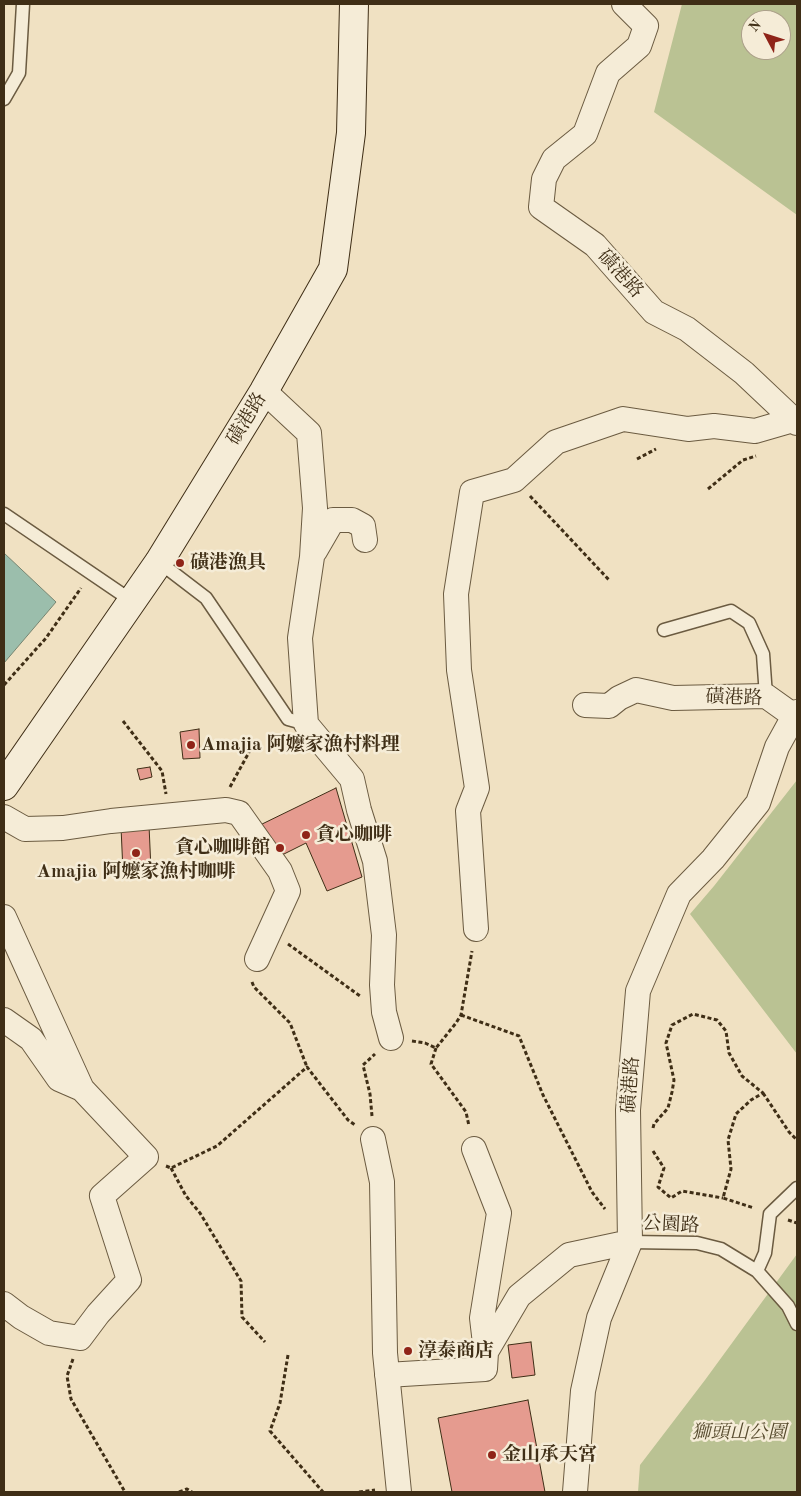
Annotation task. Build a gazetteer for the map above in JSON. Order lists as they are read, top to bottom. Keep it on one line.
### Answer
{"streets":{"street":["磺港路"],"lane":["公園路"]},"crossings":[["磺港路","公園路"]],"parks":["獅頭山公園"],"places":["磺港漁具","Amajia 阿嬤家漁村料理","貪心咖啡","貪心咖啡館","Amajia 阿嬤家漁村咖啡","淳泰商店","金山承天宮"],"north":"top left"}
